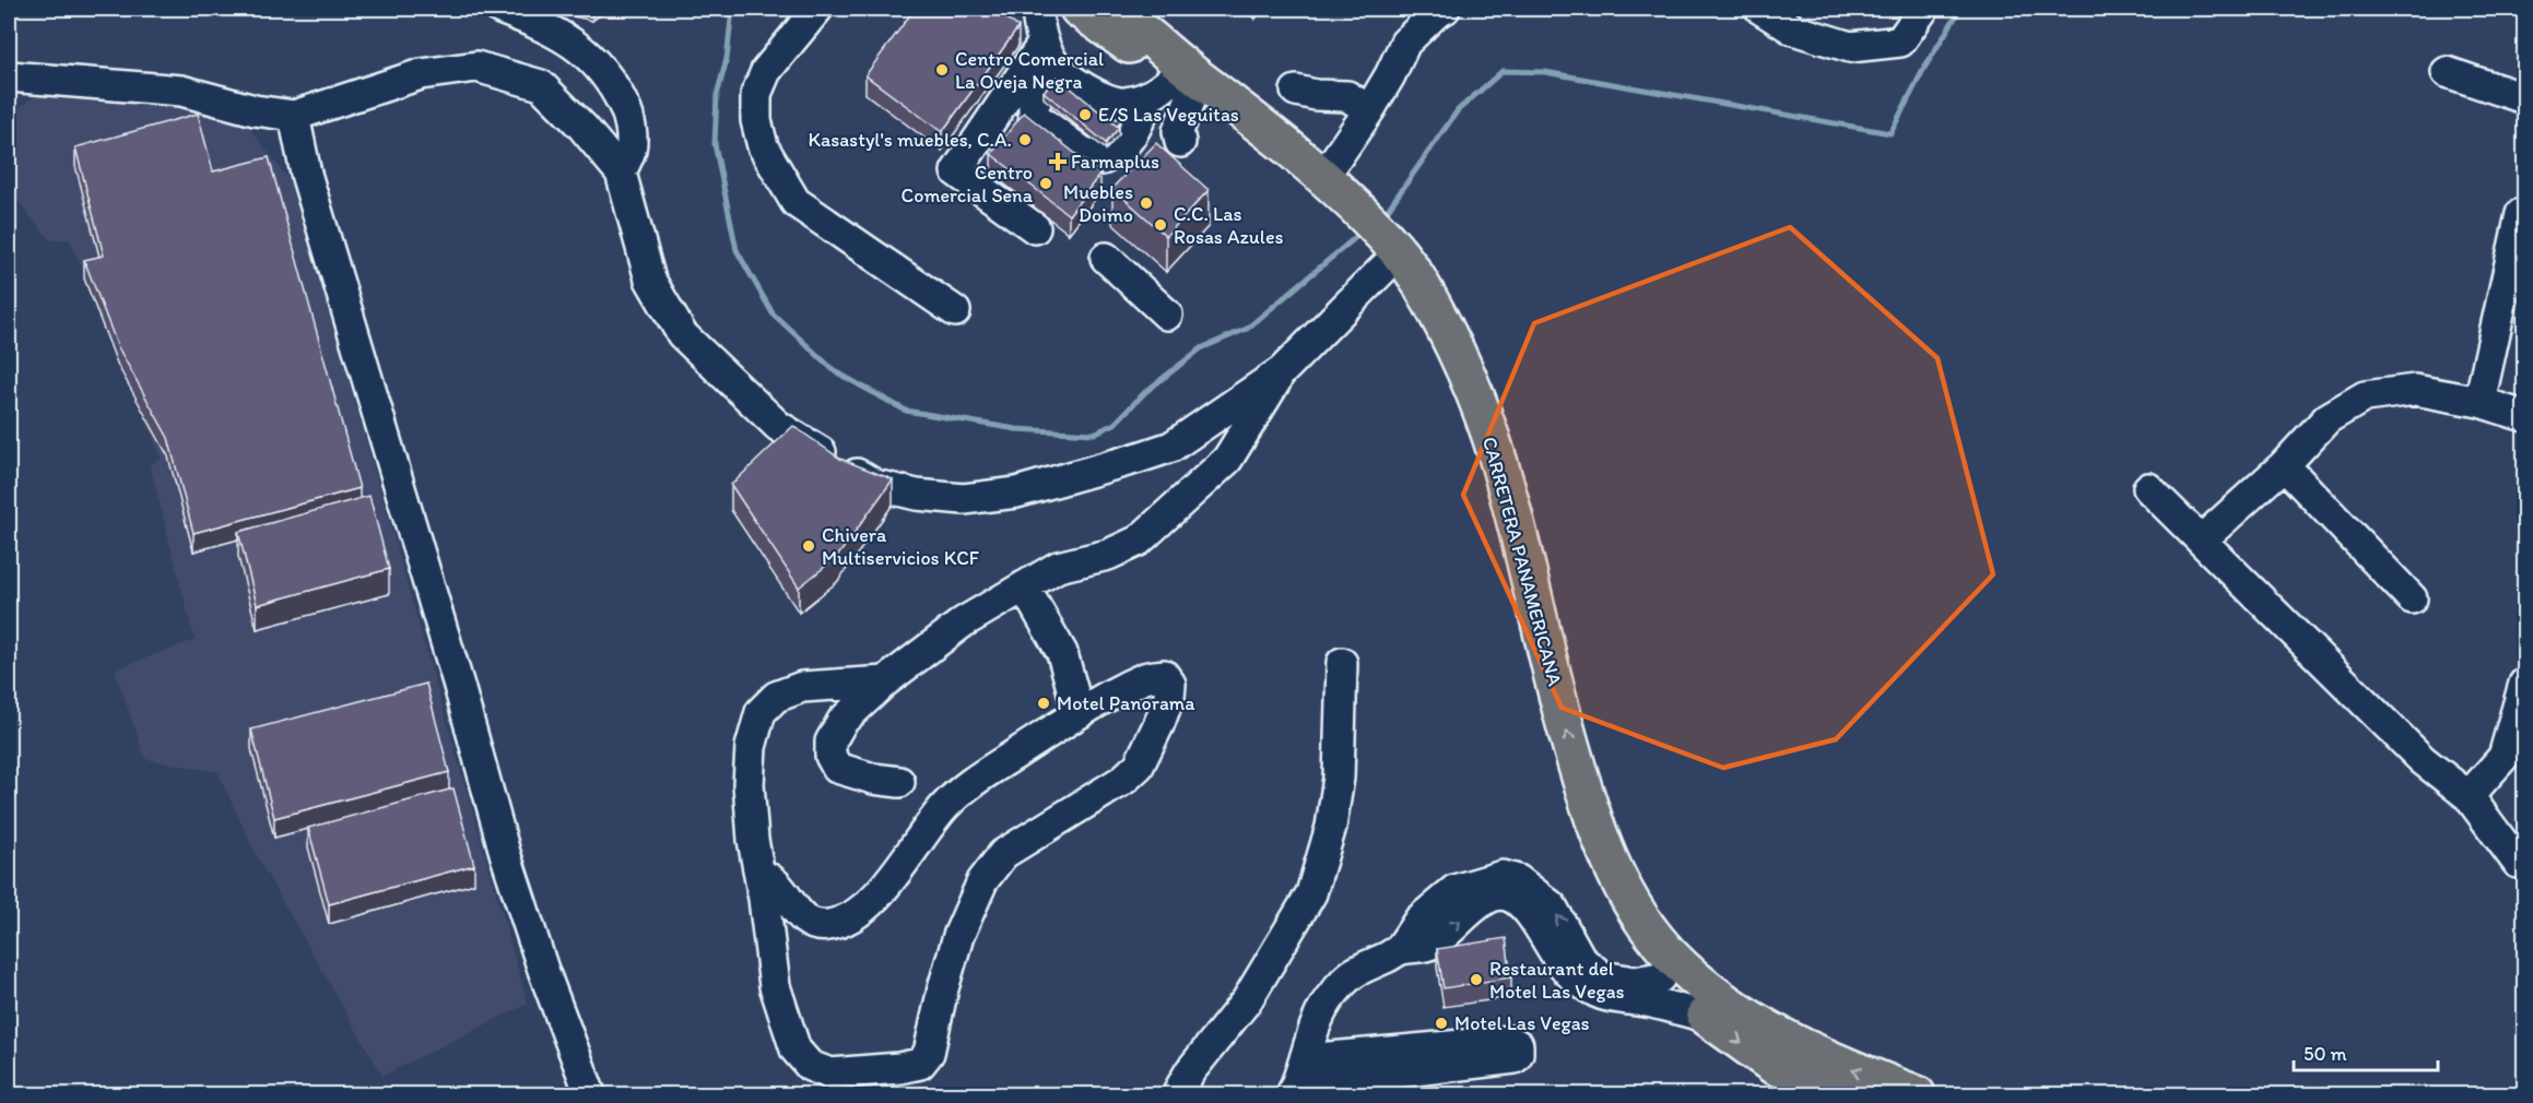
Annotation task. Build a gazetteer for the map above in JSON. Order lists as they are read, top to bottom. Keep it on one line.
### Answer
{"streets":{"main road":["CARRETERA PANAMERICANA"]},"places":{"other":["Centro Comercial La Oveja Negra","E/S Las Veguitas","Kasastyl's muebles, C.A.","Centro Comercial Sena","Muebles Doimo","C.C. Las Rosas Azules","Chivera Multiservicios KCF","Motel Panorama","Restaurant del Motel Las Vegas","Motel Las Vegas"],"health":["Farmaplus"]},"scale_bar":"50 m"}
